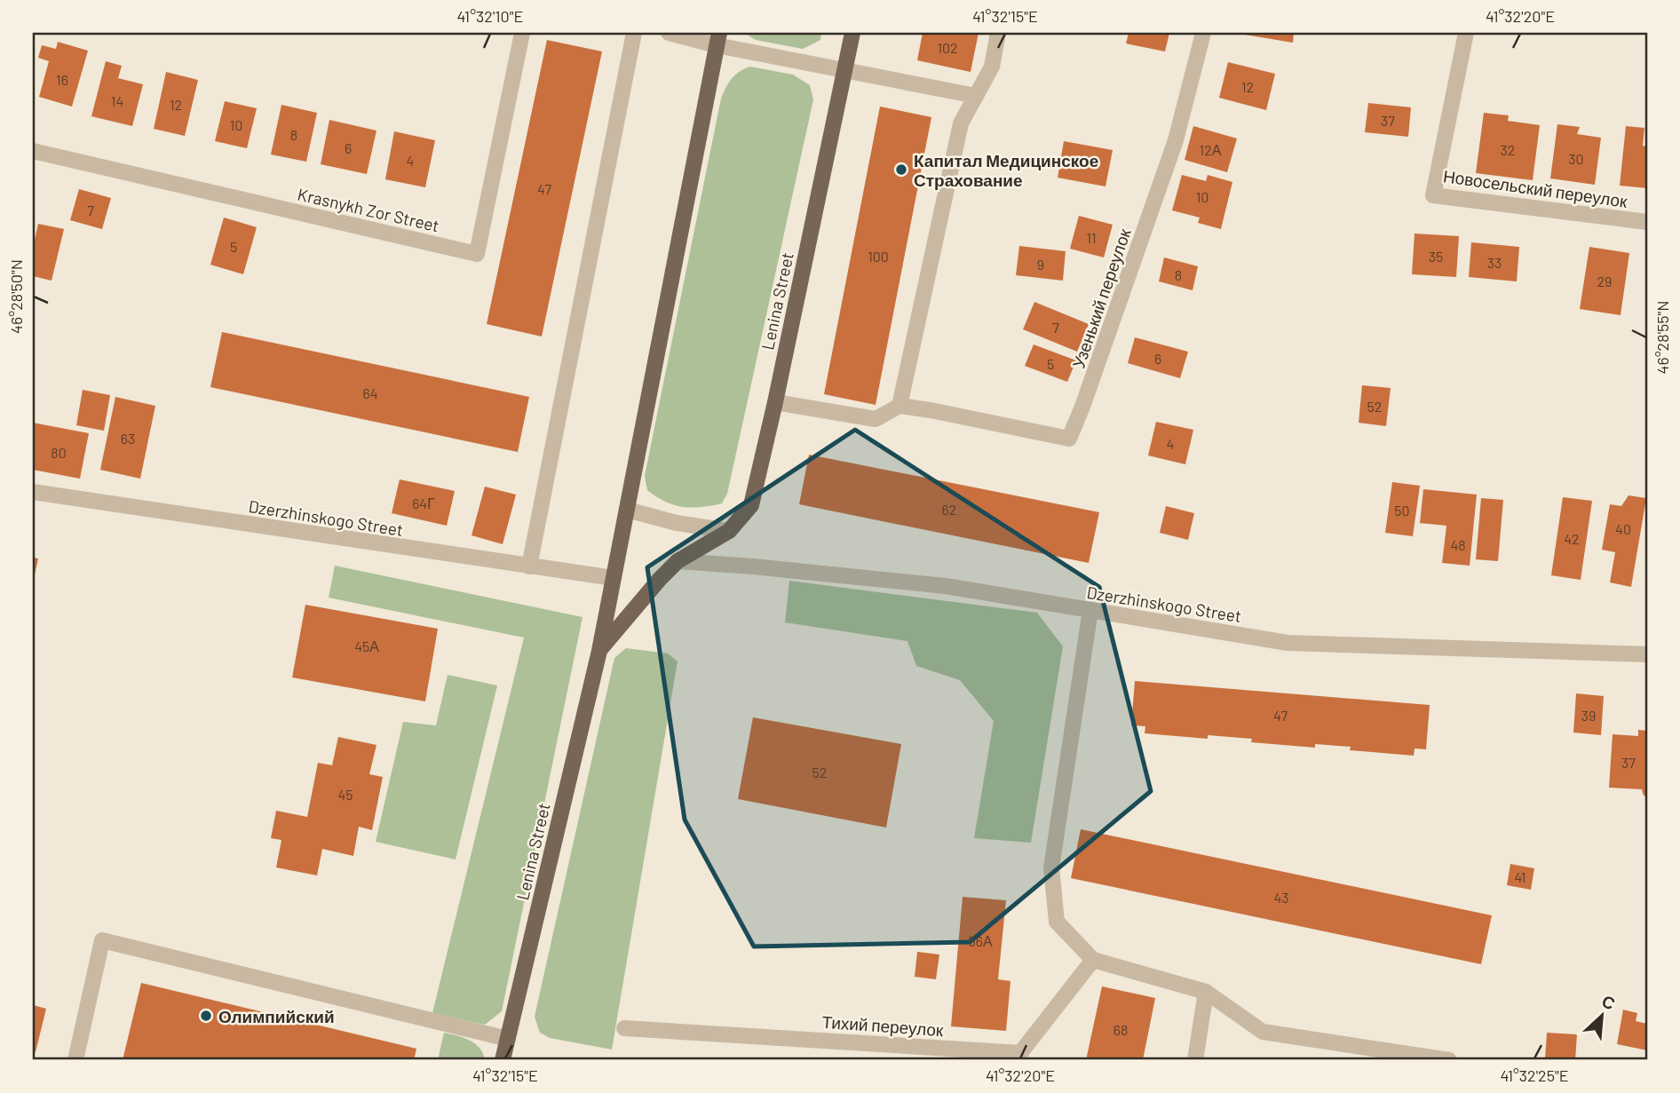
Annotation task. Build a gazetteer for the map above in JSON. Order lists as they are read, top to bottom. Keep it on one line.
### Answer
{"streets":{"main road":["Lenina Street"],"street":["Новосельский переулок","Krasnykh Zor Street","Узенький переулок","Dzerzhinskogo Street","Тихий переулок"]},"crossings":[["Lenina Street","Dzerzhinskogo Street"]],"places":["Капитал Медицинское Страхование","Олимпийский"],"house_numbers":["102","16","12","14","12","37","10","8","6","12А","32","30","4","47","10","7","11","5","100","35","33","9","8","29","7","6","5","64","52","63","4","80","64Г","62","50","40","42","48","45А","47","39","37","52","45","41","43","56А","68"],"north":"top right","coordinates":["41°32'10\"E","41°32'15\"E","41°32'20\"E","46°28'50\"N","46°28'55\"N","41°32'25\"E"]}
